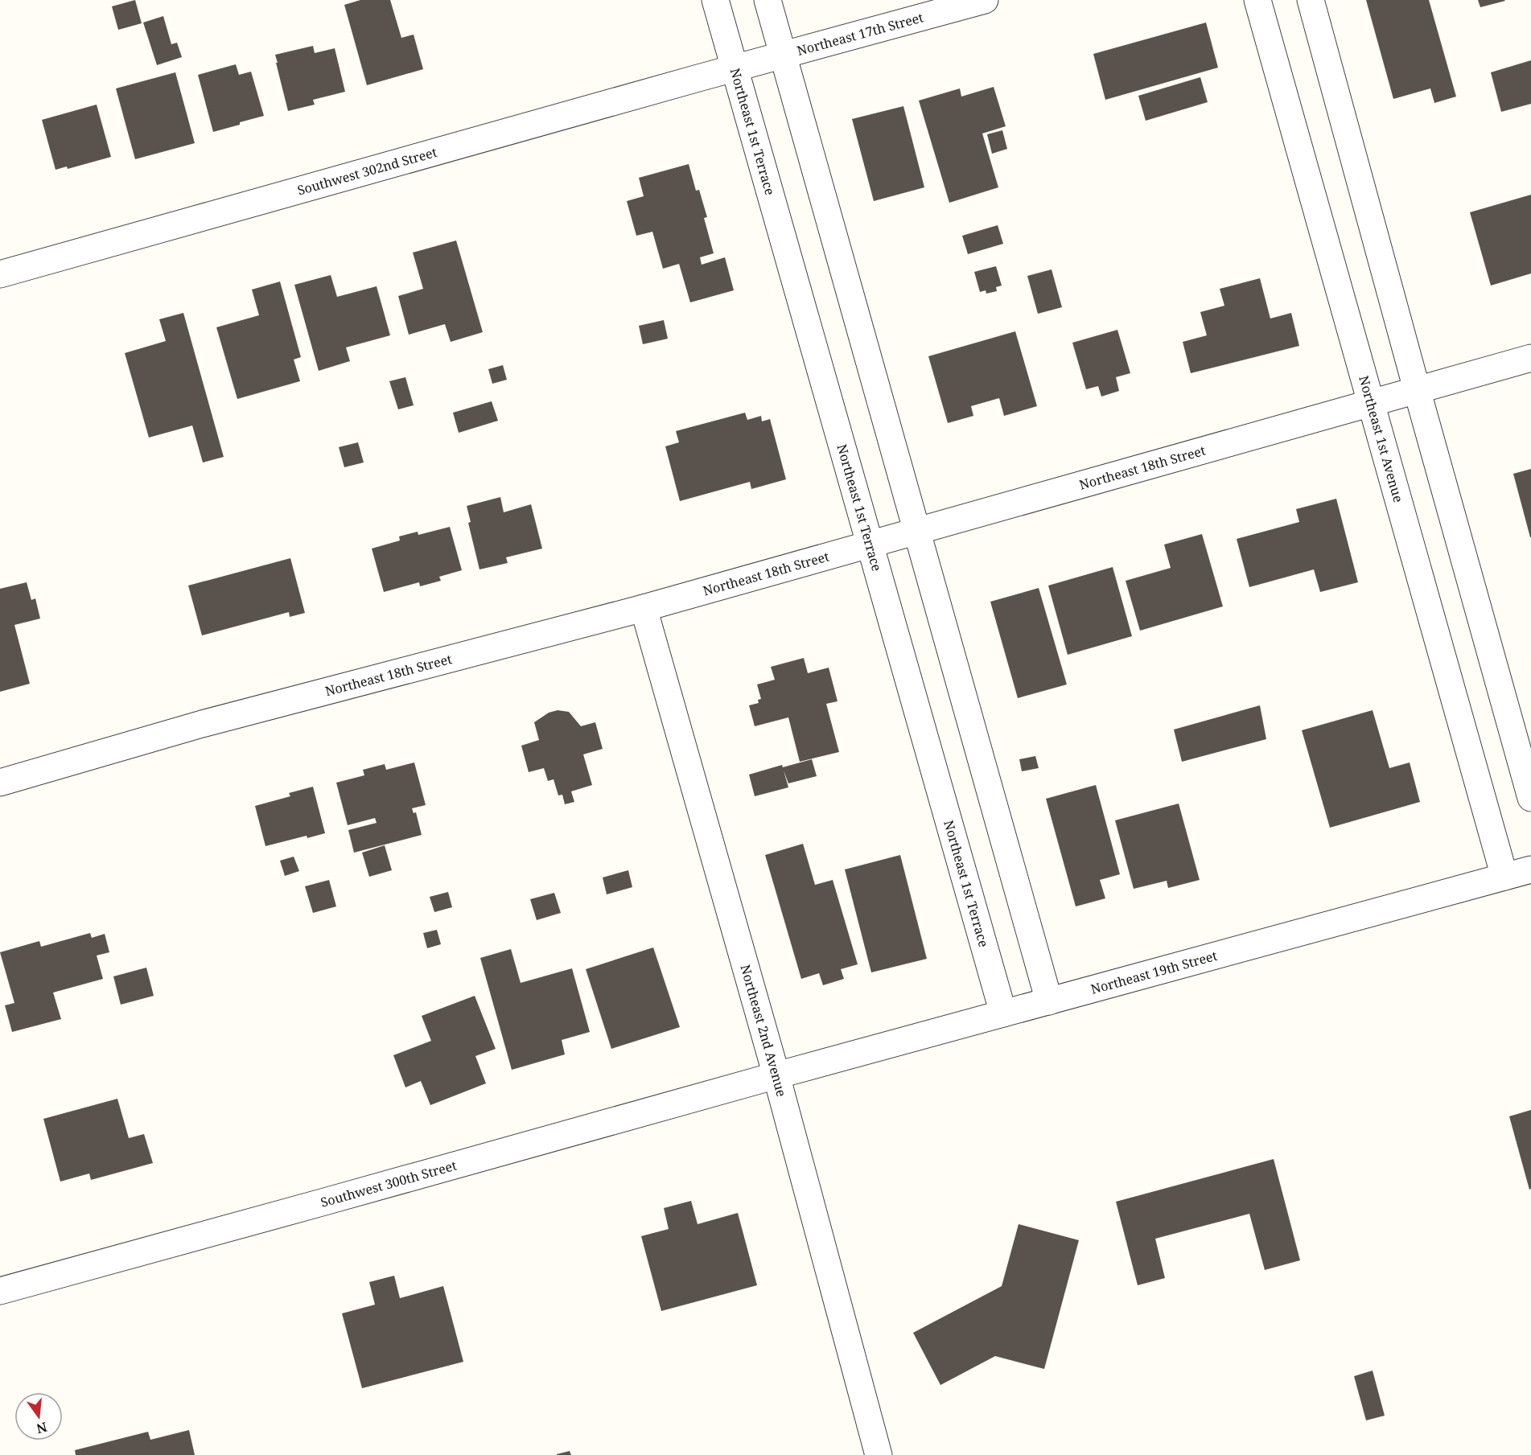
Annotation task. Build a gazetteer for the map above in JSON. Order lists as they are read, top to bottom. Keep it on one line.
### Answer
{"streets":{"street":["Northeast 17th Street","Northeast 1st Terrace","Southwest 302nd Street","Northeast 1st Avenue","Northeast 18th Street","Northeast 19th Street","Northeast 2nd Avenue","Southwest 300th Street"]},"crossings":[["Northeast 17th Street","Northeast 1st Terrace"],["Northeast 17th Street","Southwest 302nd Street"],["Northeast 1st Terrace","Southwest 302nd Street"],["Northeast 1st Terrace","Northeast 18th Street"],["Northeast 1st Terrace","Northeast 19th Street"],["Northeast 1st Avenue","Northeast 18th Street"],["Northeast 1st Avenue","Northeast 19th Street"],["Northeast 18th Street","Northeast 2nd Avenue"],["Northeast 19th Street","Northeast 2nd Avenue"],["Northeast 19th Street","Southwest 300th Street"],["Northeast 2nd Avenue","Southwest 300th Street"]],"north":"bottom"}
